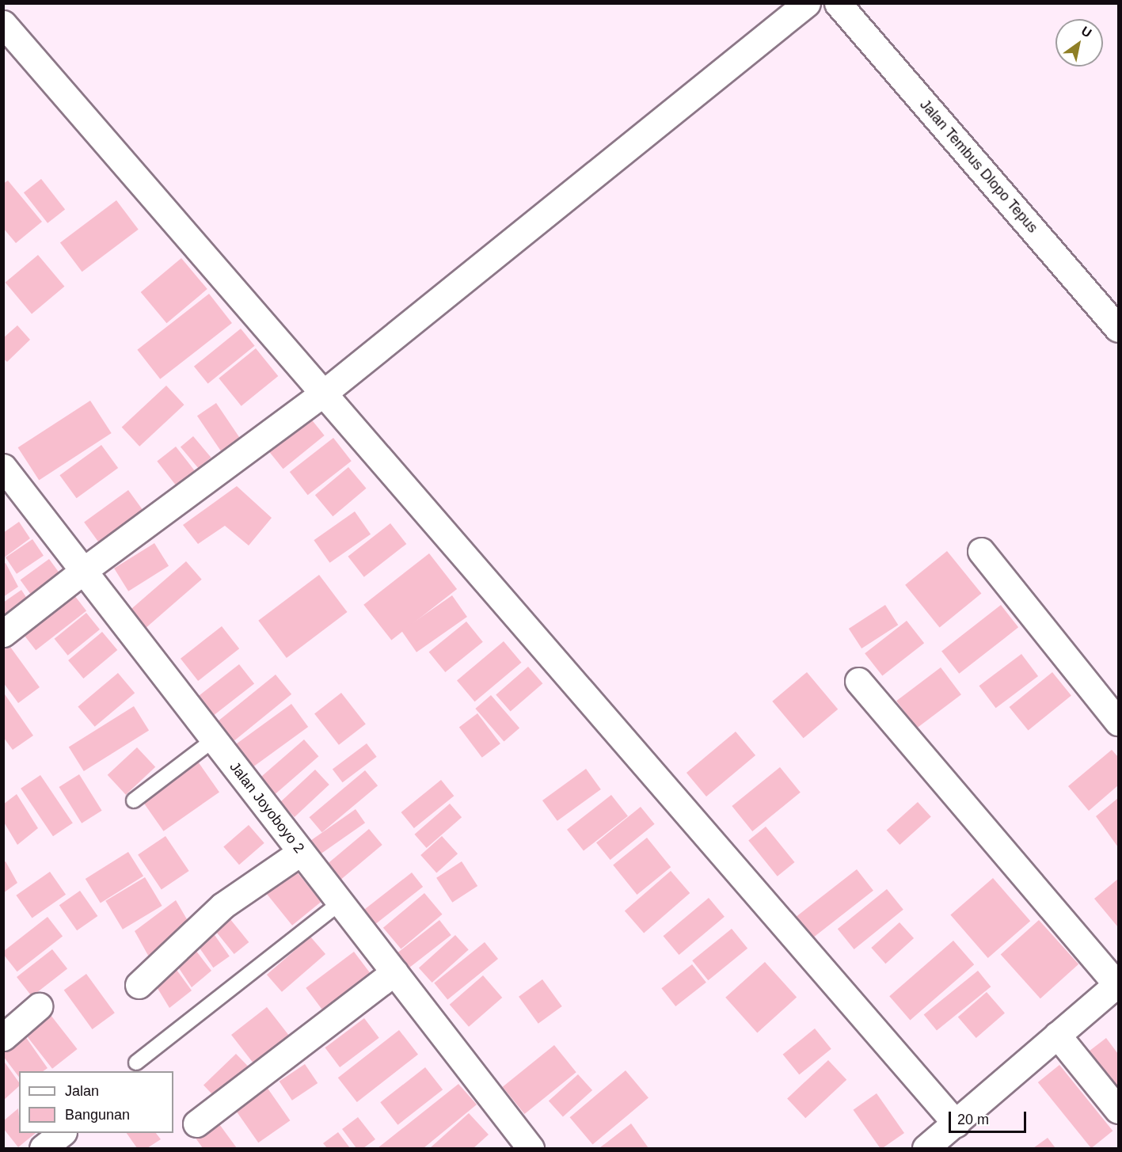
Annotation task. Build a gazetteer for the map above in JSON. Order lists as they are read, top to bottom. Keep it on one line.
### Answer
{"streets":{"street":["Jalan Tembus Dlopo Tepus","Jalan Joyoboyo 2"]},"legend":["Jalan","Bangunan"],"scale_bar":"20 m","north":"top right"}
